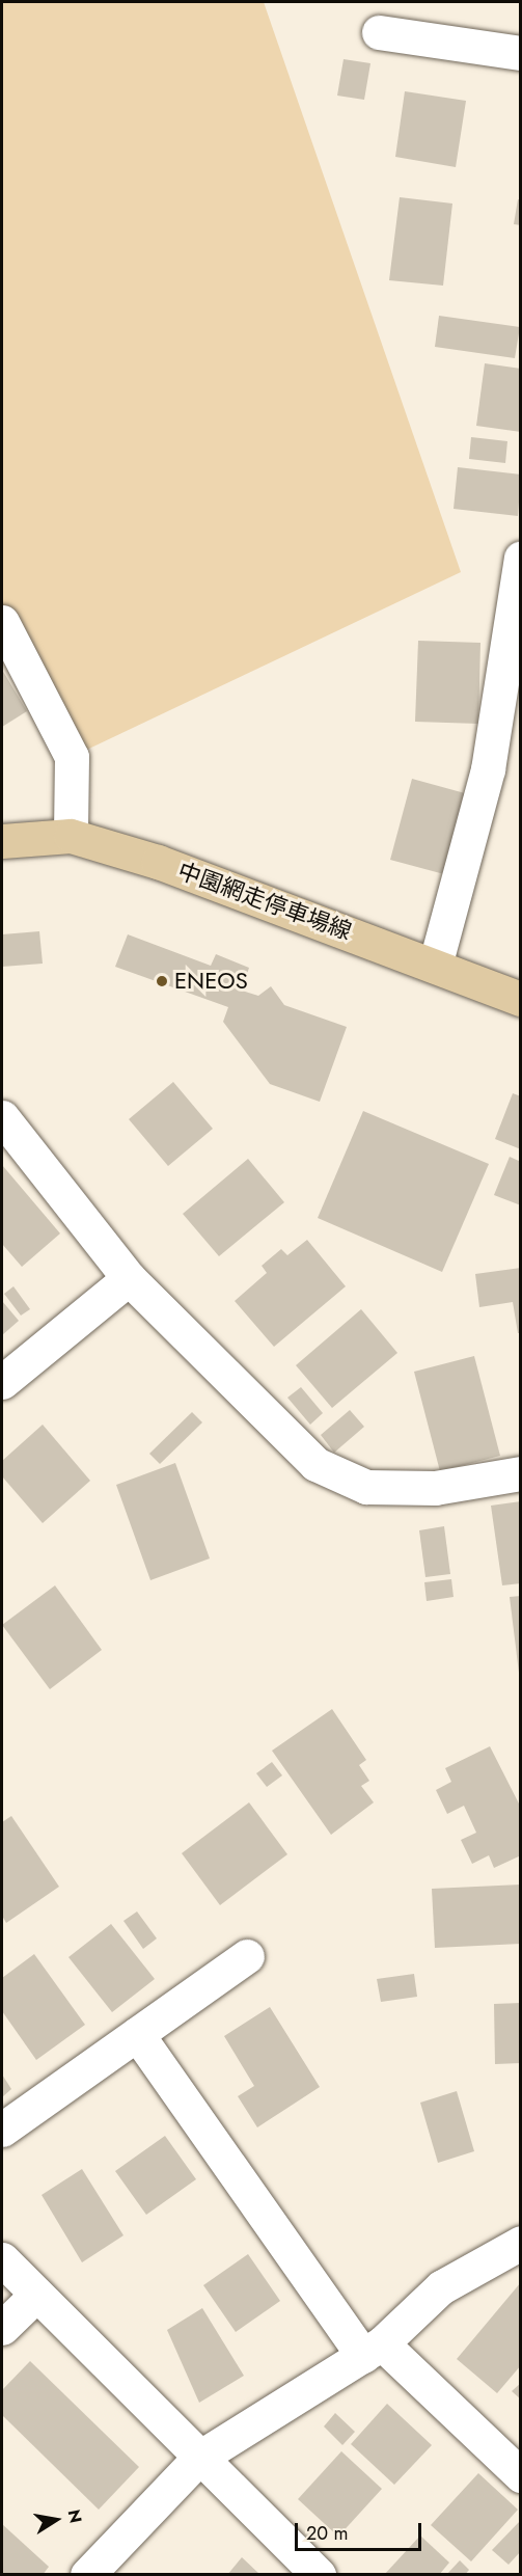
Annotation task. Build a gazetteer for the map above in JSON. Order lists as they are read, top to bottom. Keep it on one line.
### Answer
{"streets":{"main road":["中園網走停車場線"]},"places":["ENEOS"],"scale_bar":"20 m","north":"right"}
